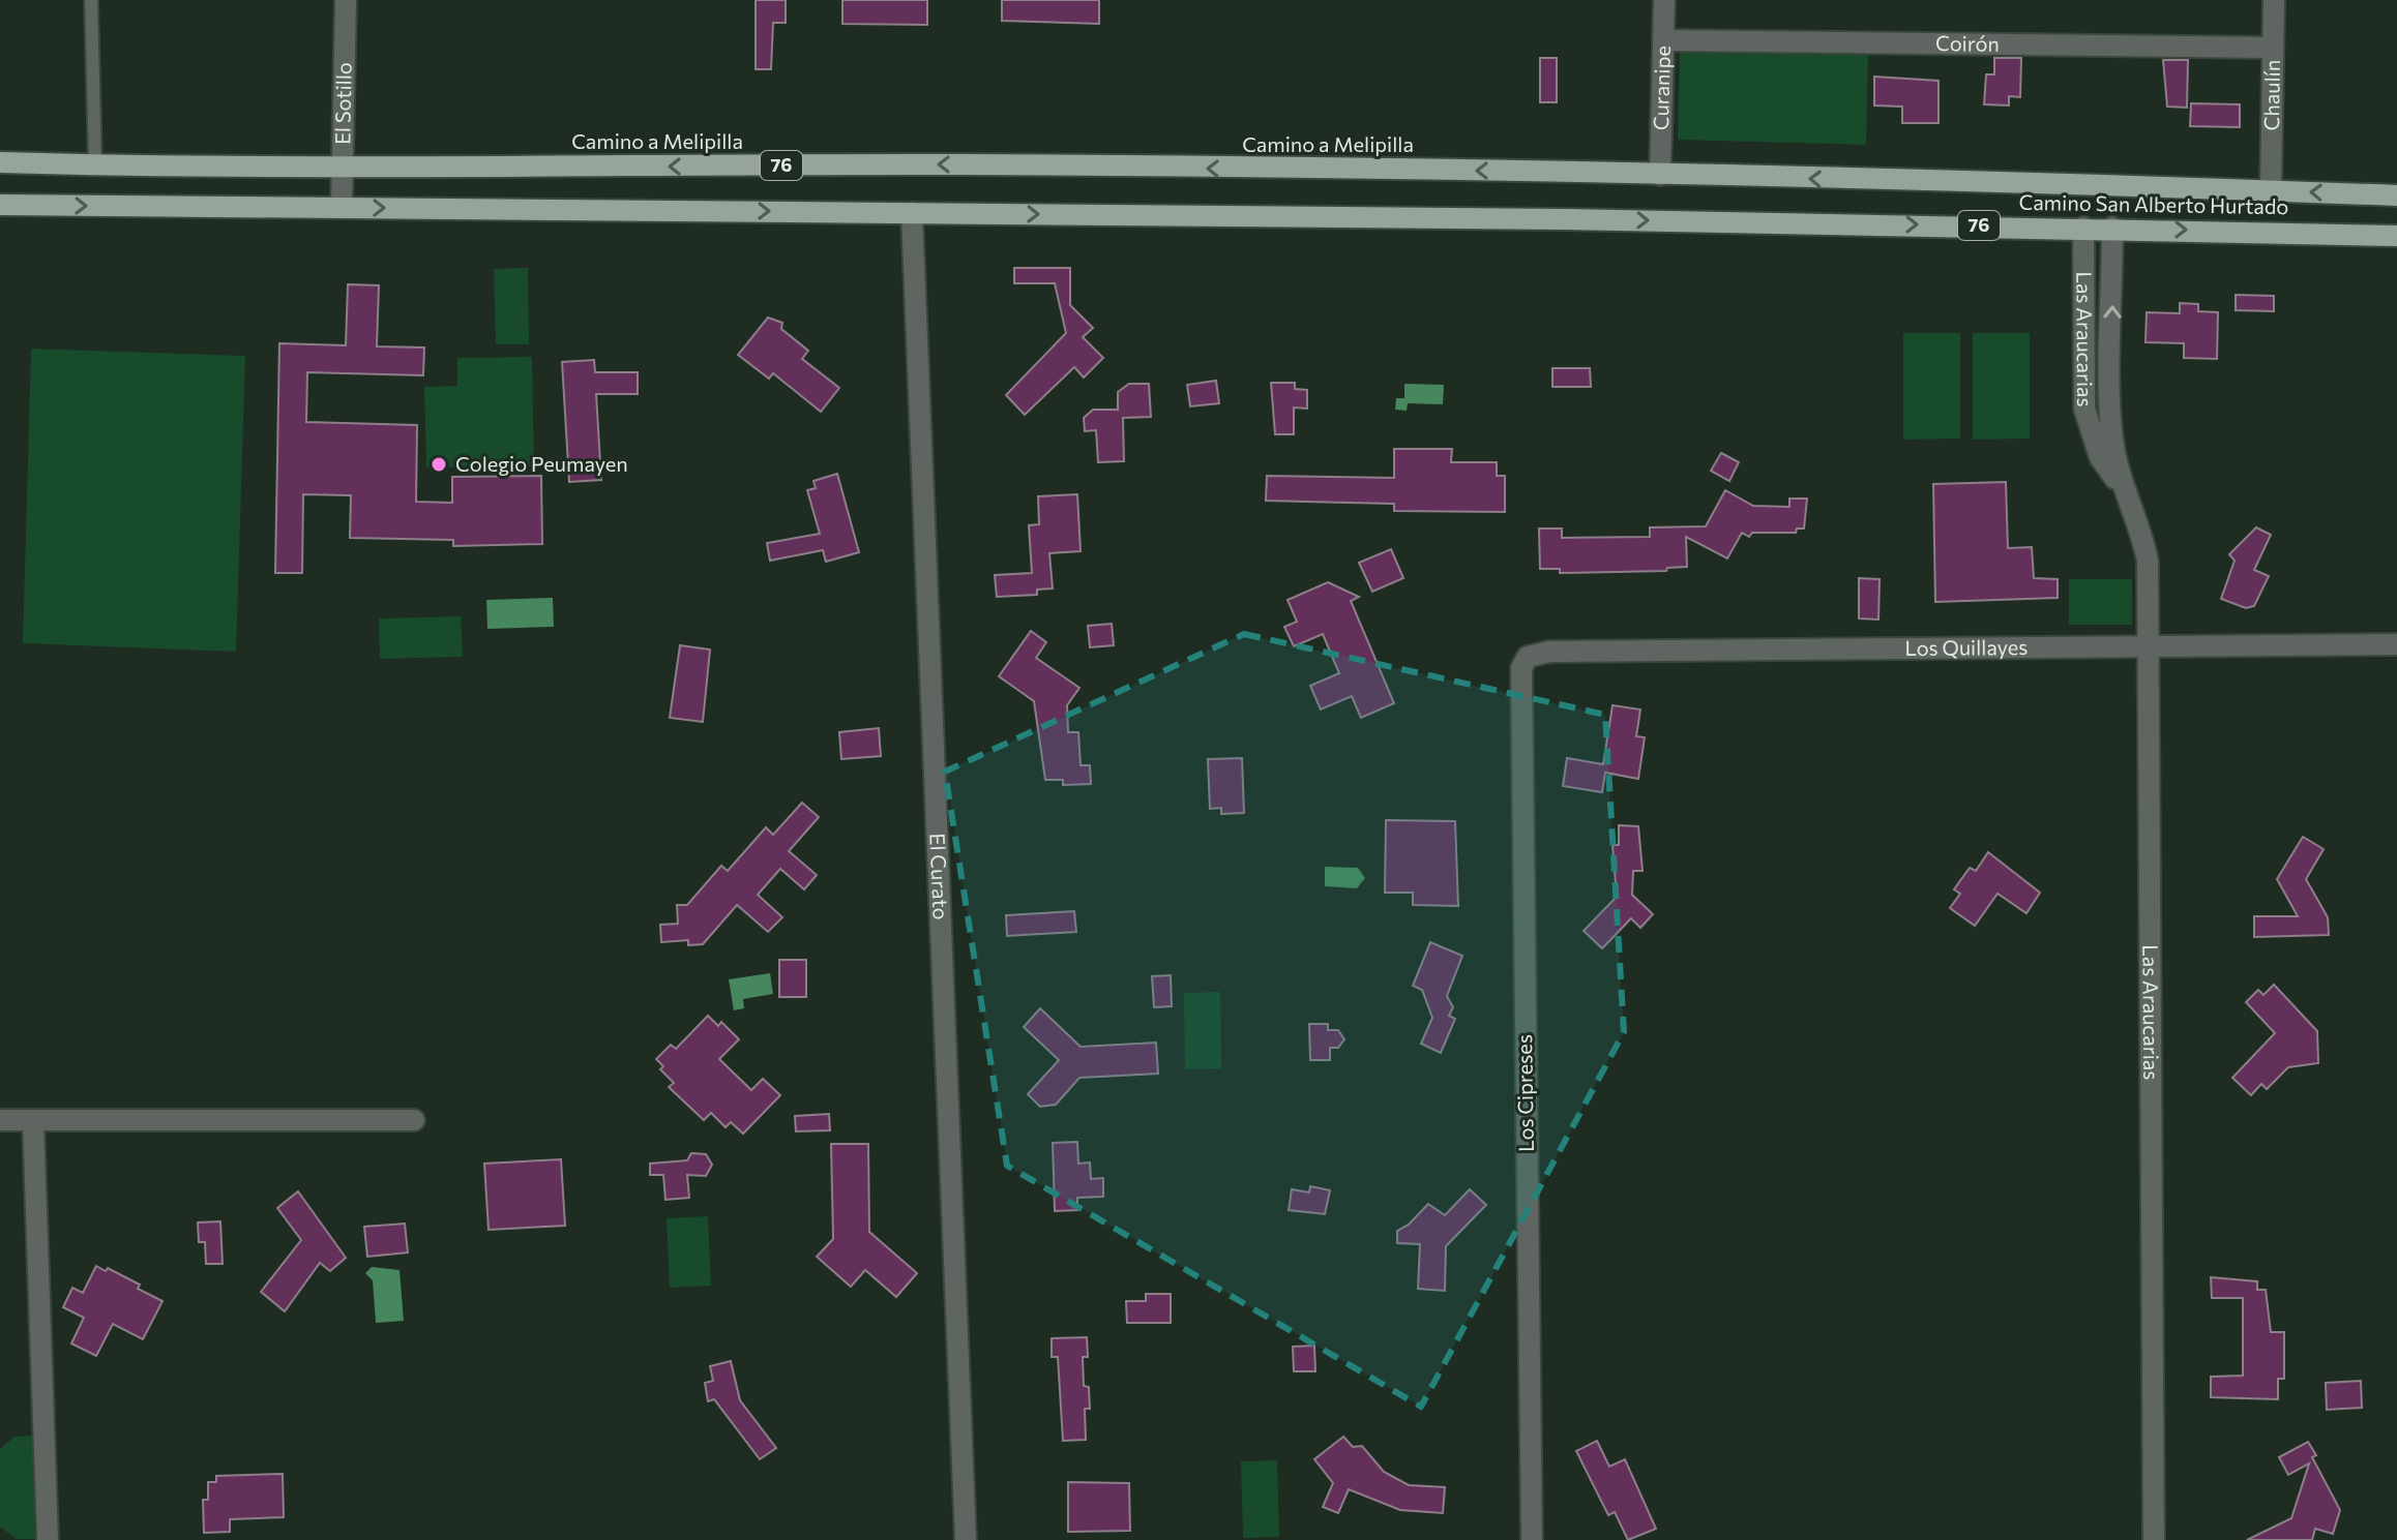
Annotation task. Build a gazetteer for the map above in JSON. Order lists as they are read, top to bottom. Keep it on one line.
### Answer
{"streets":{"main road":["Camino a Melipilla","76","Camino San Alberto Hurtado"],"street":["Coirón","Curanipe","Chaulín","El Sotillo","Las Araucarias","Los Quillayes","El Curato","Los Cipreses"]},"crossings":[["Coirón","Curanipe"],["Coirón","Chaulín"],["Curanipe","Camino San Alberto Hurtado"],["Chaulín","Camino San Alberto Hurtado"],["El Sotillo","Camino a Melipilla"],["El Sotillo","76"],["Camino a Melipilla","Camino San Alberto Hurtado"],["76","Camino San Alberto Hurtado"],["76","El Curato"],["Camino San Alberto Hurtado","Las Araucarias"],["Camino San Alberto Hurtado","El Curato"],["Las Araucarias","Los Quillayes"],["Los Quillayes","Los Cipreses"]],"places":["Colegio Peumayen"]}
